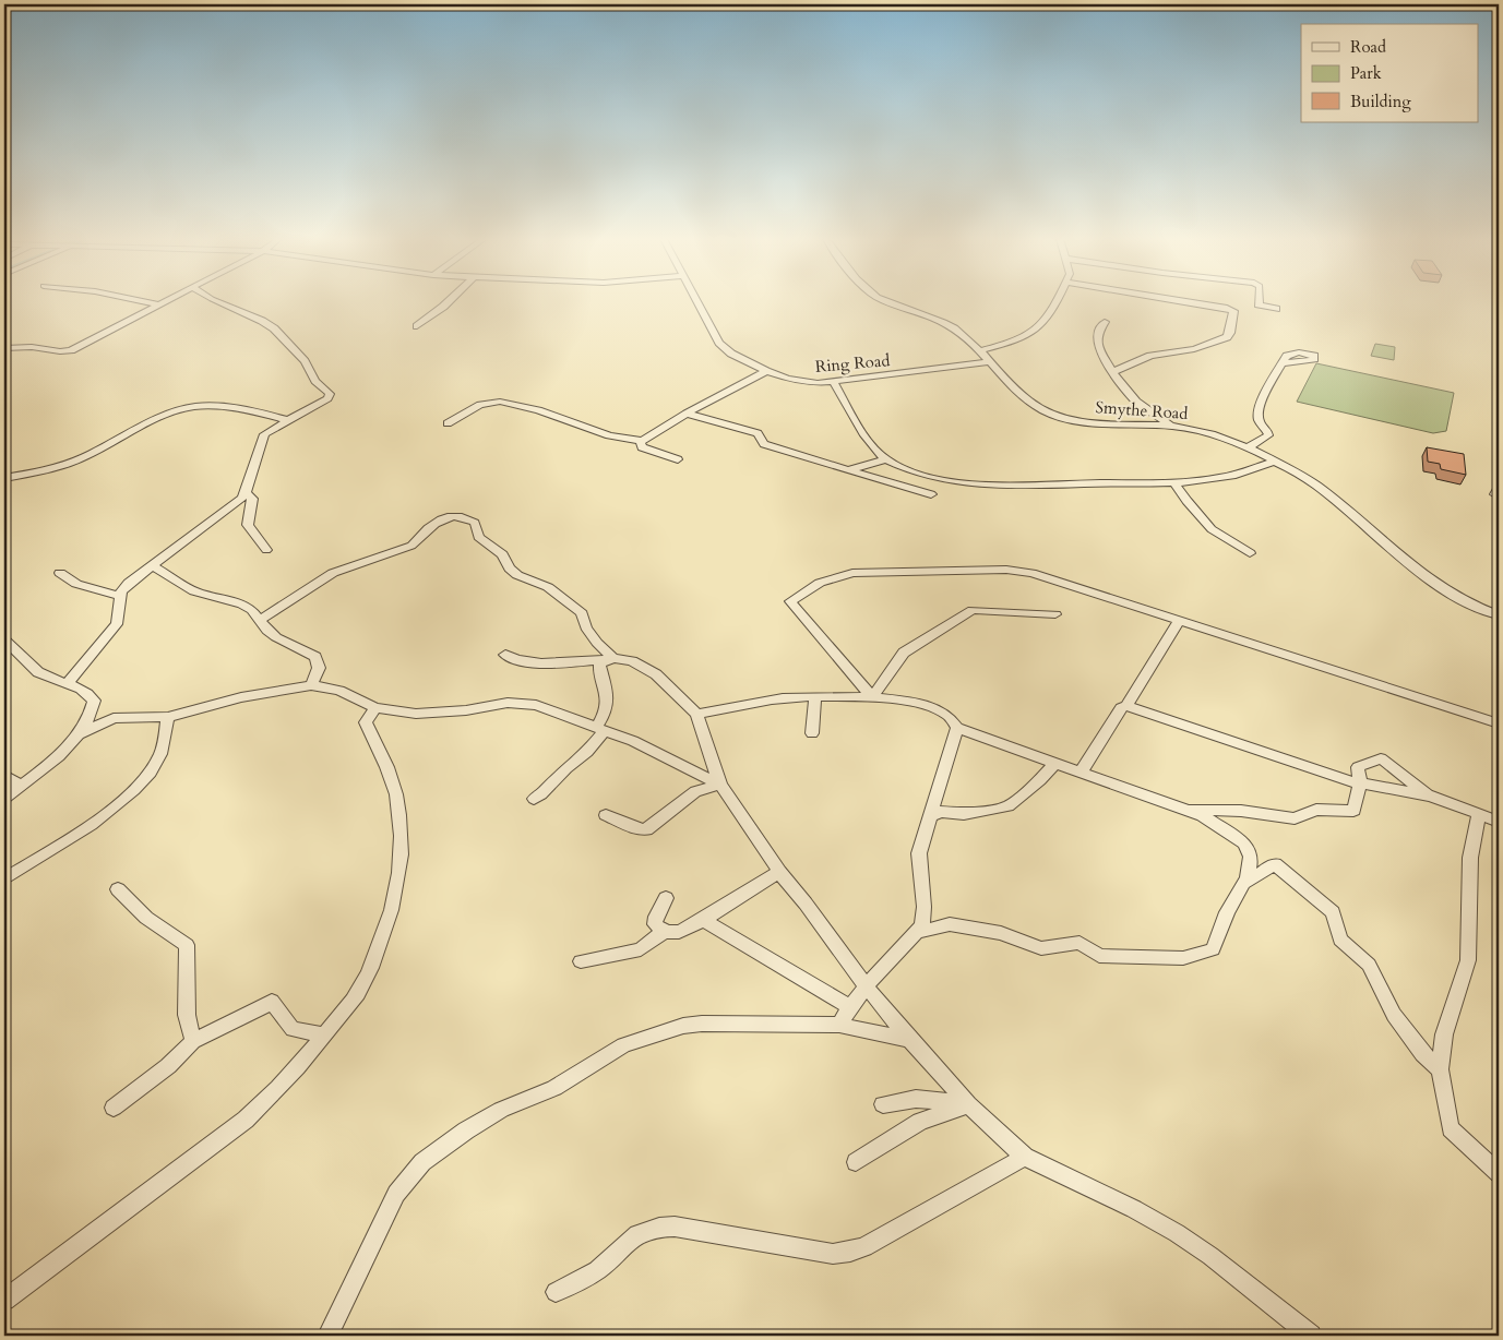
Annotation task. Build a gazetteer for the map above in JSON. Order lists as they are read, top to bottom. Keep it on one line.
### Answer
{"streets":{"street":["Ring Road","Smythe Road"]},"crossings":[["Ring Road","Smythe Road"]],"legend":["Road","Park","Building"]}
